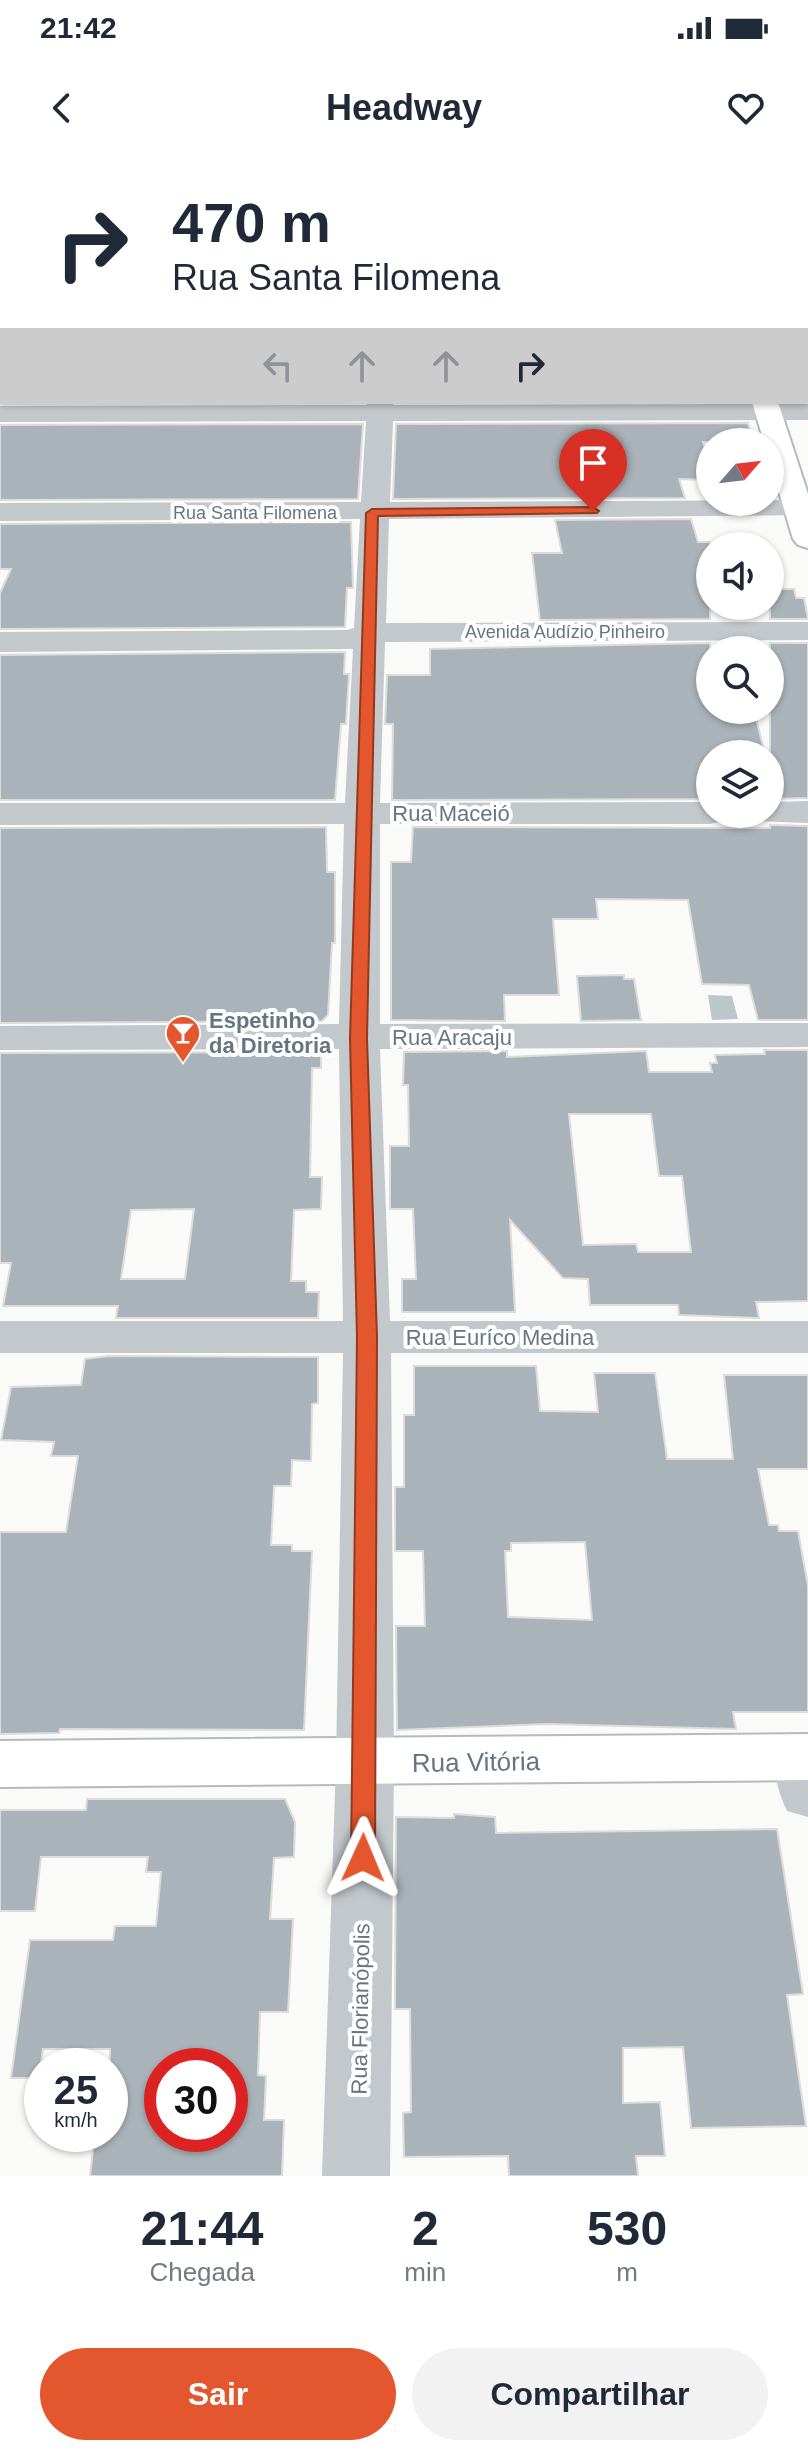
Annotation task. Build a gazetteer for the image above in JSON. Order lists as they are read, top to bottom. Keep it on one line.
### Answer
{"streets":{"main road":["Rua Vitória"],"street":["Rua Santa Filomena","Avenida Audízio Pinheiro","Rua Maceió","Rua Aracaju","Rua Euríco Medina","Rua Florianópolis"]},"crossings":[["Rua Santa Filomena","Rua Florianópolis"],["Avenida Audízio Pinheiro","Rua Florianópolis"],["Rua Maceió","Rua Florianópolis"],["Rua Aracaju","Rua Florianópolis"],["Rua Euríco Medina","Rua Florianópolis"],["Rua Vitória","Rua Florianópolis"]],"places":{"bar":["Espetinho da Diretoria"]},"north":"top right","page":{"status":"21:42","header":"Headway","turn":["470 m","Rua Santa Filomena"],"speed":"25 km/h","limit":"30","eta":["21:44","Chegada","2","min","530","m"],"buttons":["Sair","Compartilhar"]}}
